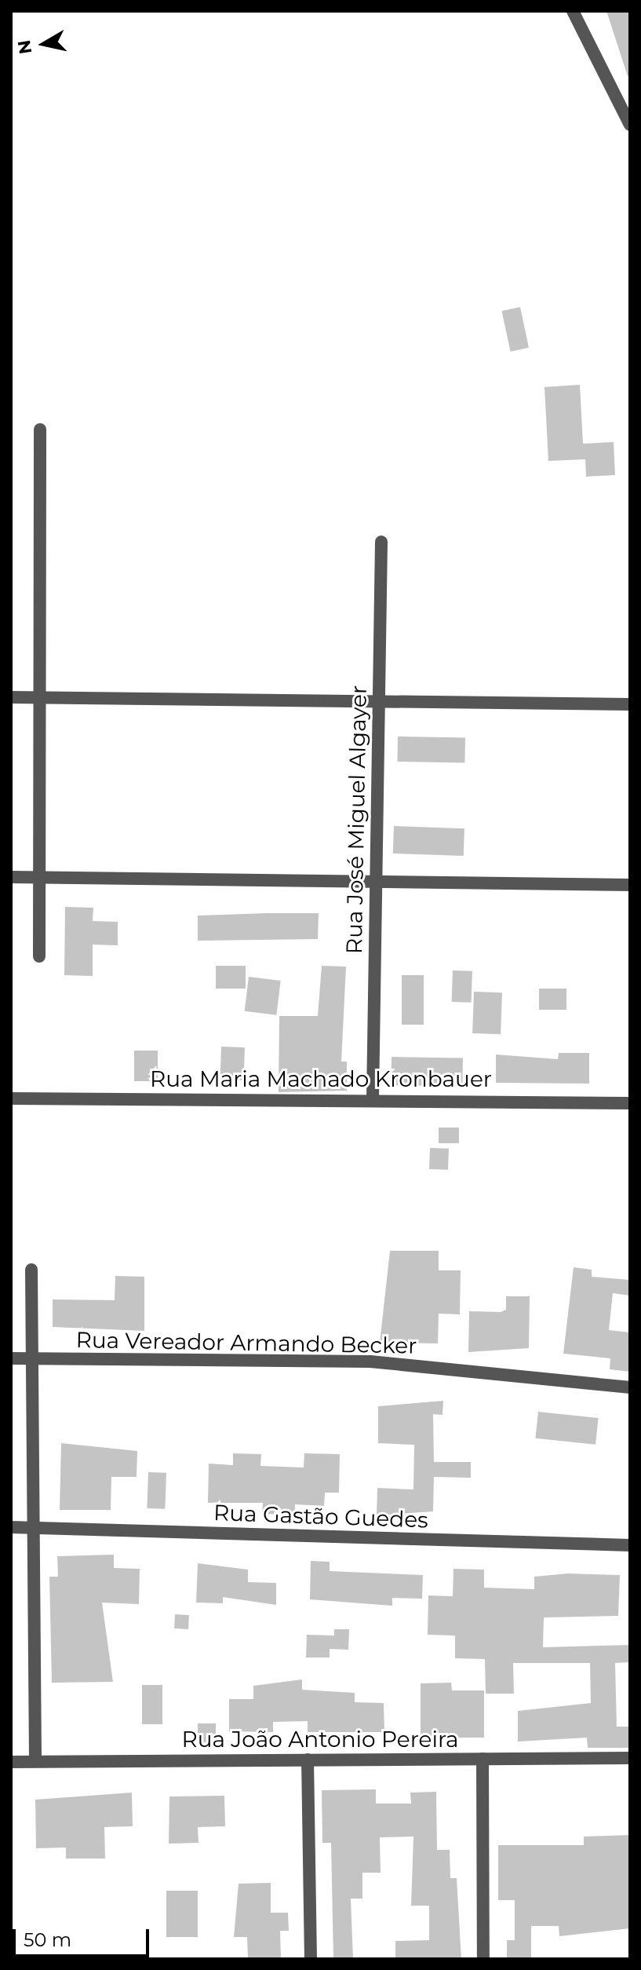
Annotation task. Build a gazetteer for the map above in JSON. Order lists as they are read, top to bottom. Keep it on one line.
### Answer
{"streets":{"street":["Rua José Miguel Algayer","Rua Maria Machado Kronbauer","Rua Vereador Armando Becker","Rua Gastão Guedes","Rua João Antonio Pereira"]},"crossings":[["Rua José Miguel Algayer","Rua Maria Machado Kronbauer"]],"scale_bar":"50 m","north":"left"}
